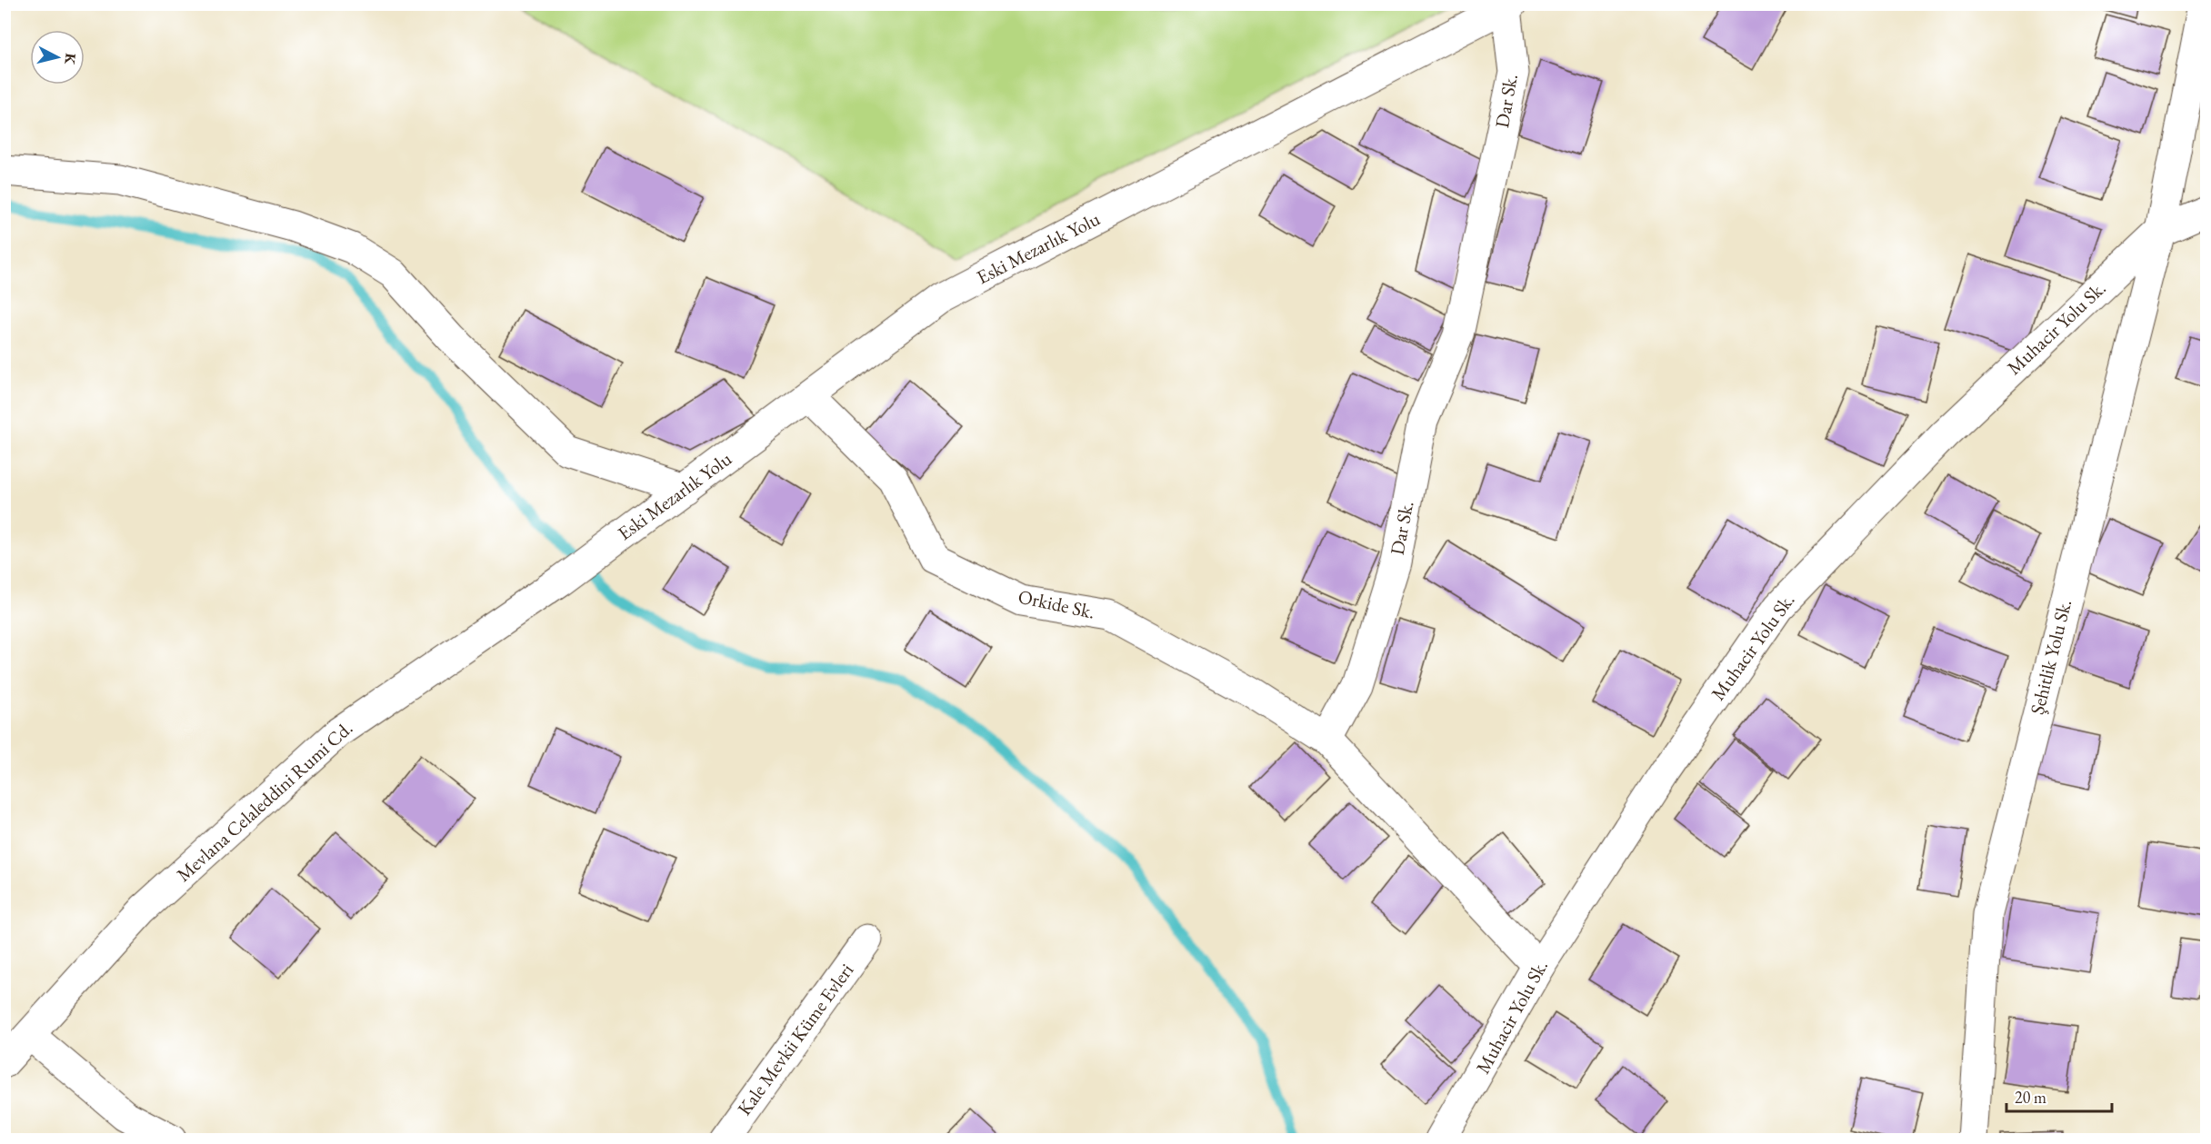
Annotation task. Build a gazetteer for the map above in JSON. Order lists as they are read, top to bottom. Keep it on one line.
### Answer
{"streets":{"street":["Dar Sk.","Eski Mezarlık Yolu","Muhacir Yolu Sk.","Orkide Sk.","Şehitlik Yolu Sk.","Mevlana Celaleddini Rumi Cd.","Kale Mevkii Küme Evleri"]},"crossings":[["Dar Sk.","Eski Mezarlık Yolu"],["Dar Sk.","Orkide Sk."],["Eski Mezarlık Yolu","Orkide Sk."],["Eski Mezarlık Yolu","Mevlana Celaleddini Rumi Cd."],["Muhacir Yolu Sk.","Şehitlik Yolu Sk."]],"scale_bar":"20 m","north":"right"}
